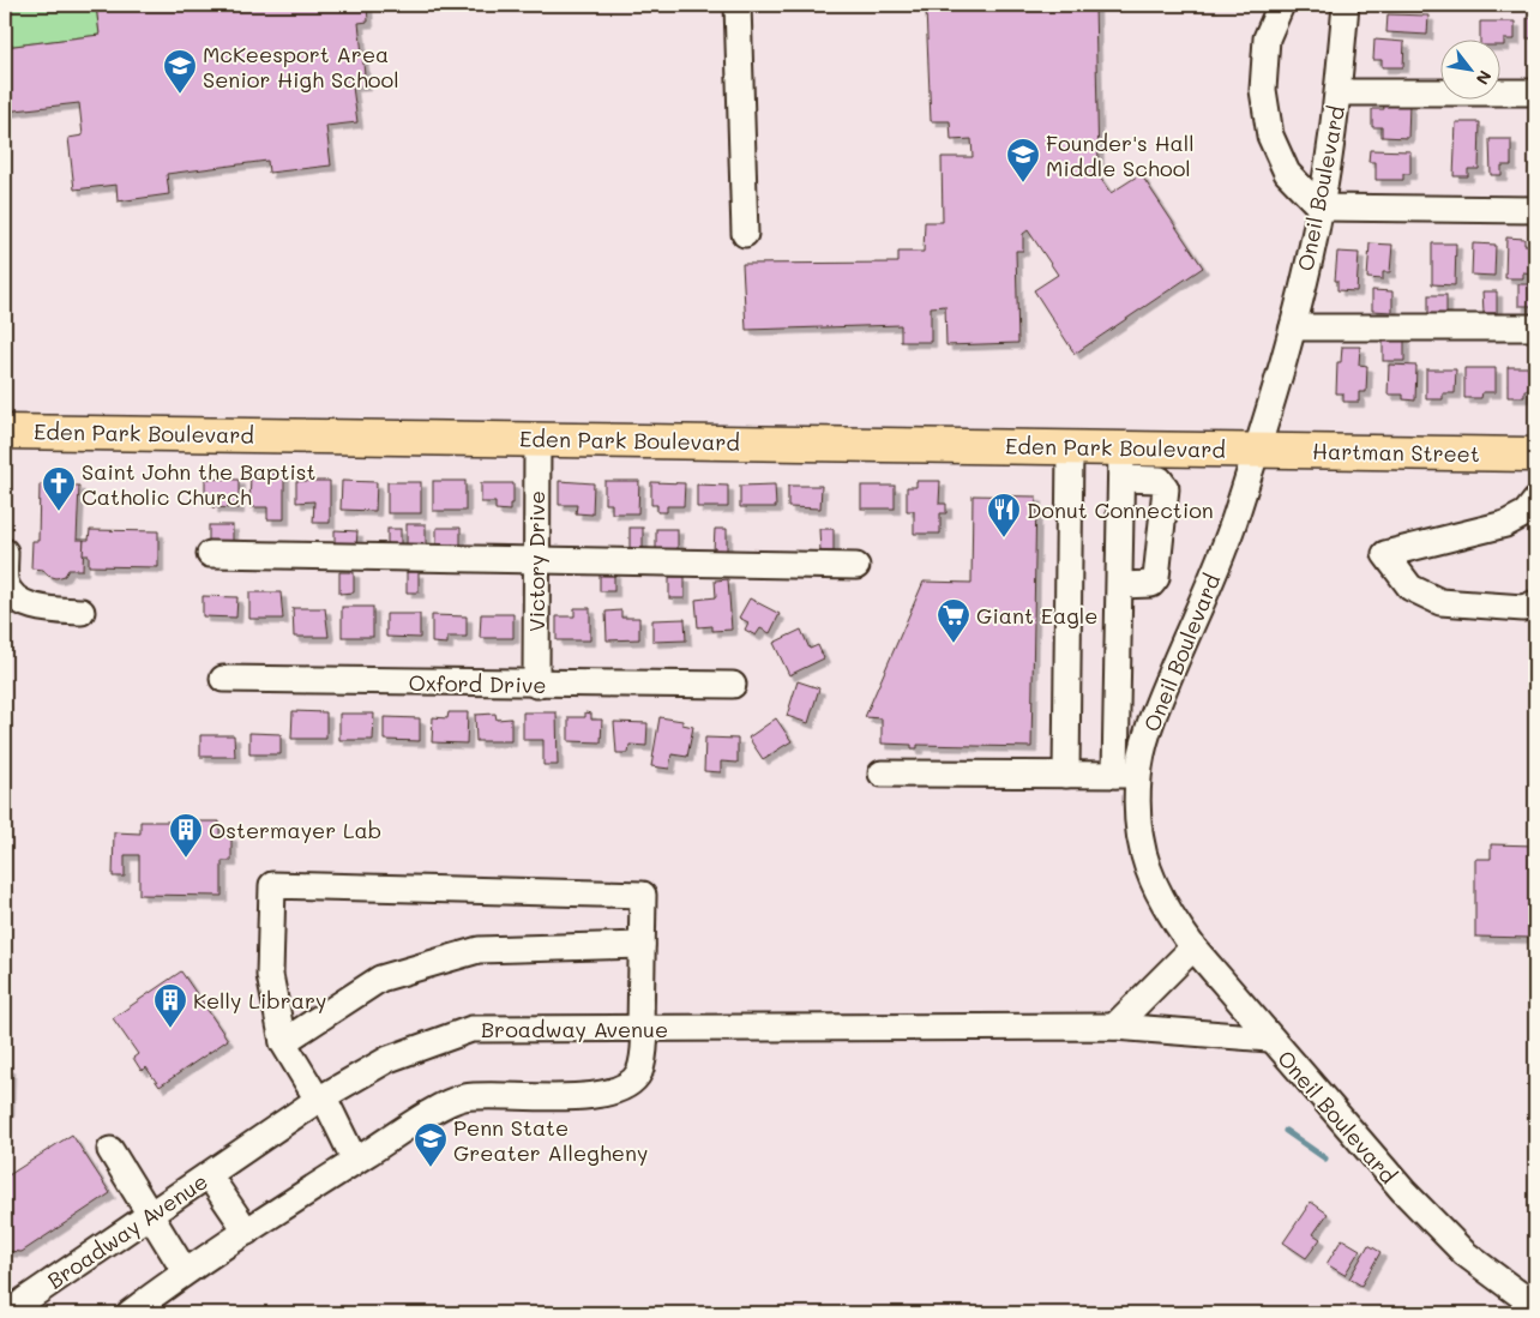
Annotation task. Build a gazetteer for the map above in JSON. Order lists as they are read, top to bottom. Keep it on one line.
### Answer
{"streets":{"main road":["Eden Park Boulevard","Hartman Street"],"street":["Oneil Boulevard","Victory Drive","Oxford Drive","Broadway Avenue"]},"crossings":[["Oneil Boulevard","Eden Park Boulevard"],["Oneil Boulevard","Hartman Street"],["Oneil Boulevard","Broadway Avenue"],["Eden Park Boulevard","Hartman Street"],["Eden Park Boulevard","Victory Drive"],["Victory Drive","Oxford Drive"]],"places":{"school or university":["McKeesport Area Senior High School","Founder's Hall Middle School","Penn State Greater Allegheny"],"church":["Saint John the Baptist Catholic Church"],"restaurant":["Donut Connection"],"supermarket":["Giant Eagle"],"building":["Ostermayer Lab","Kelly Library"]},"north":"bottom right"}
